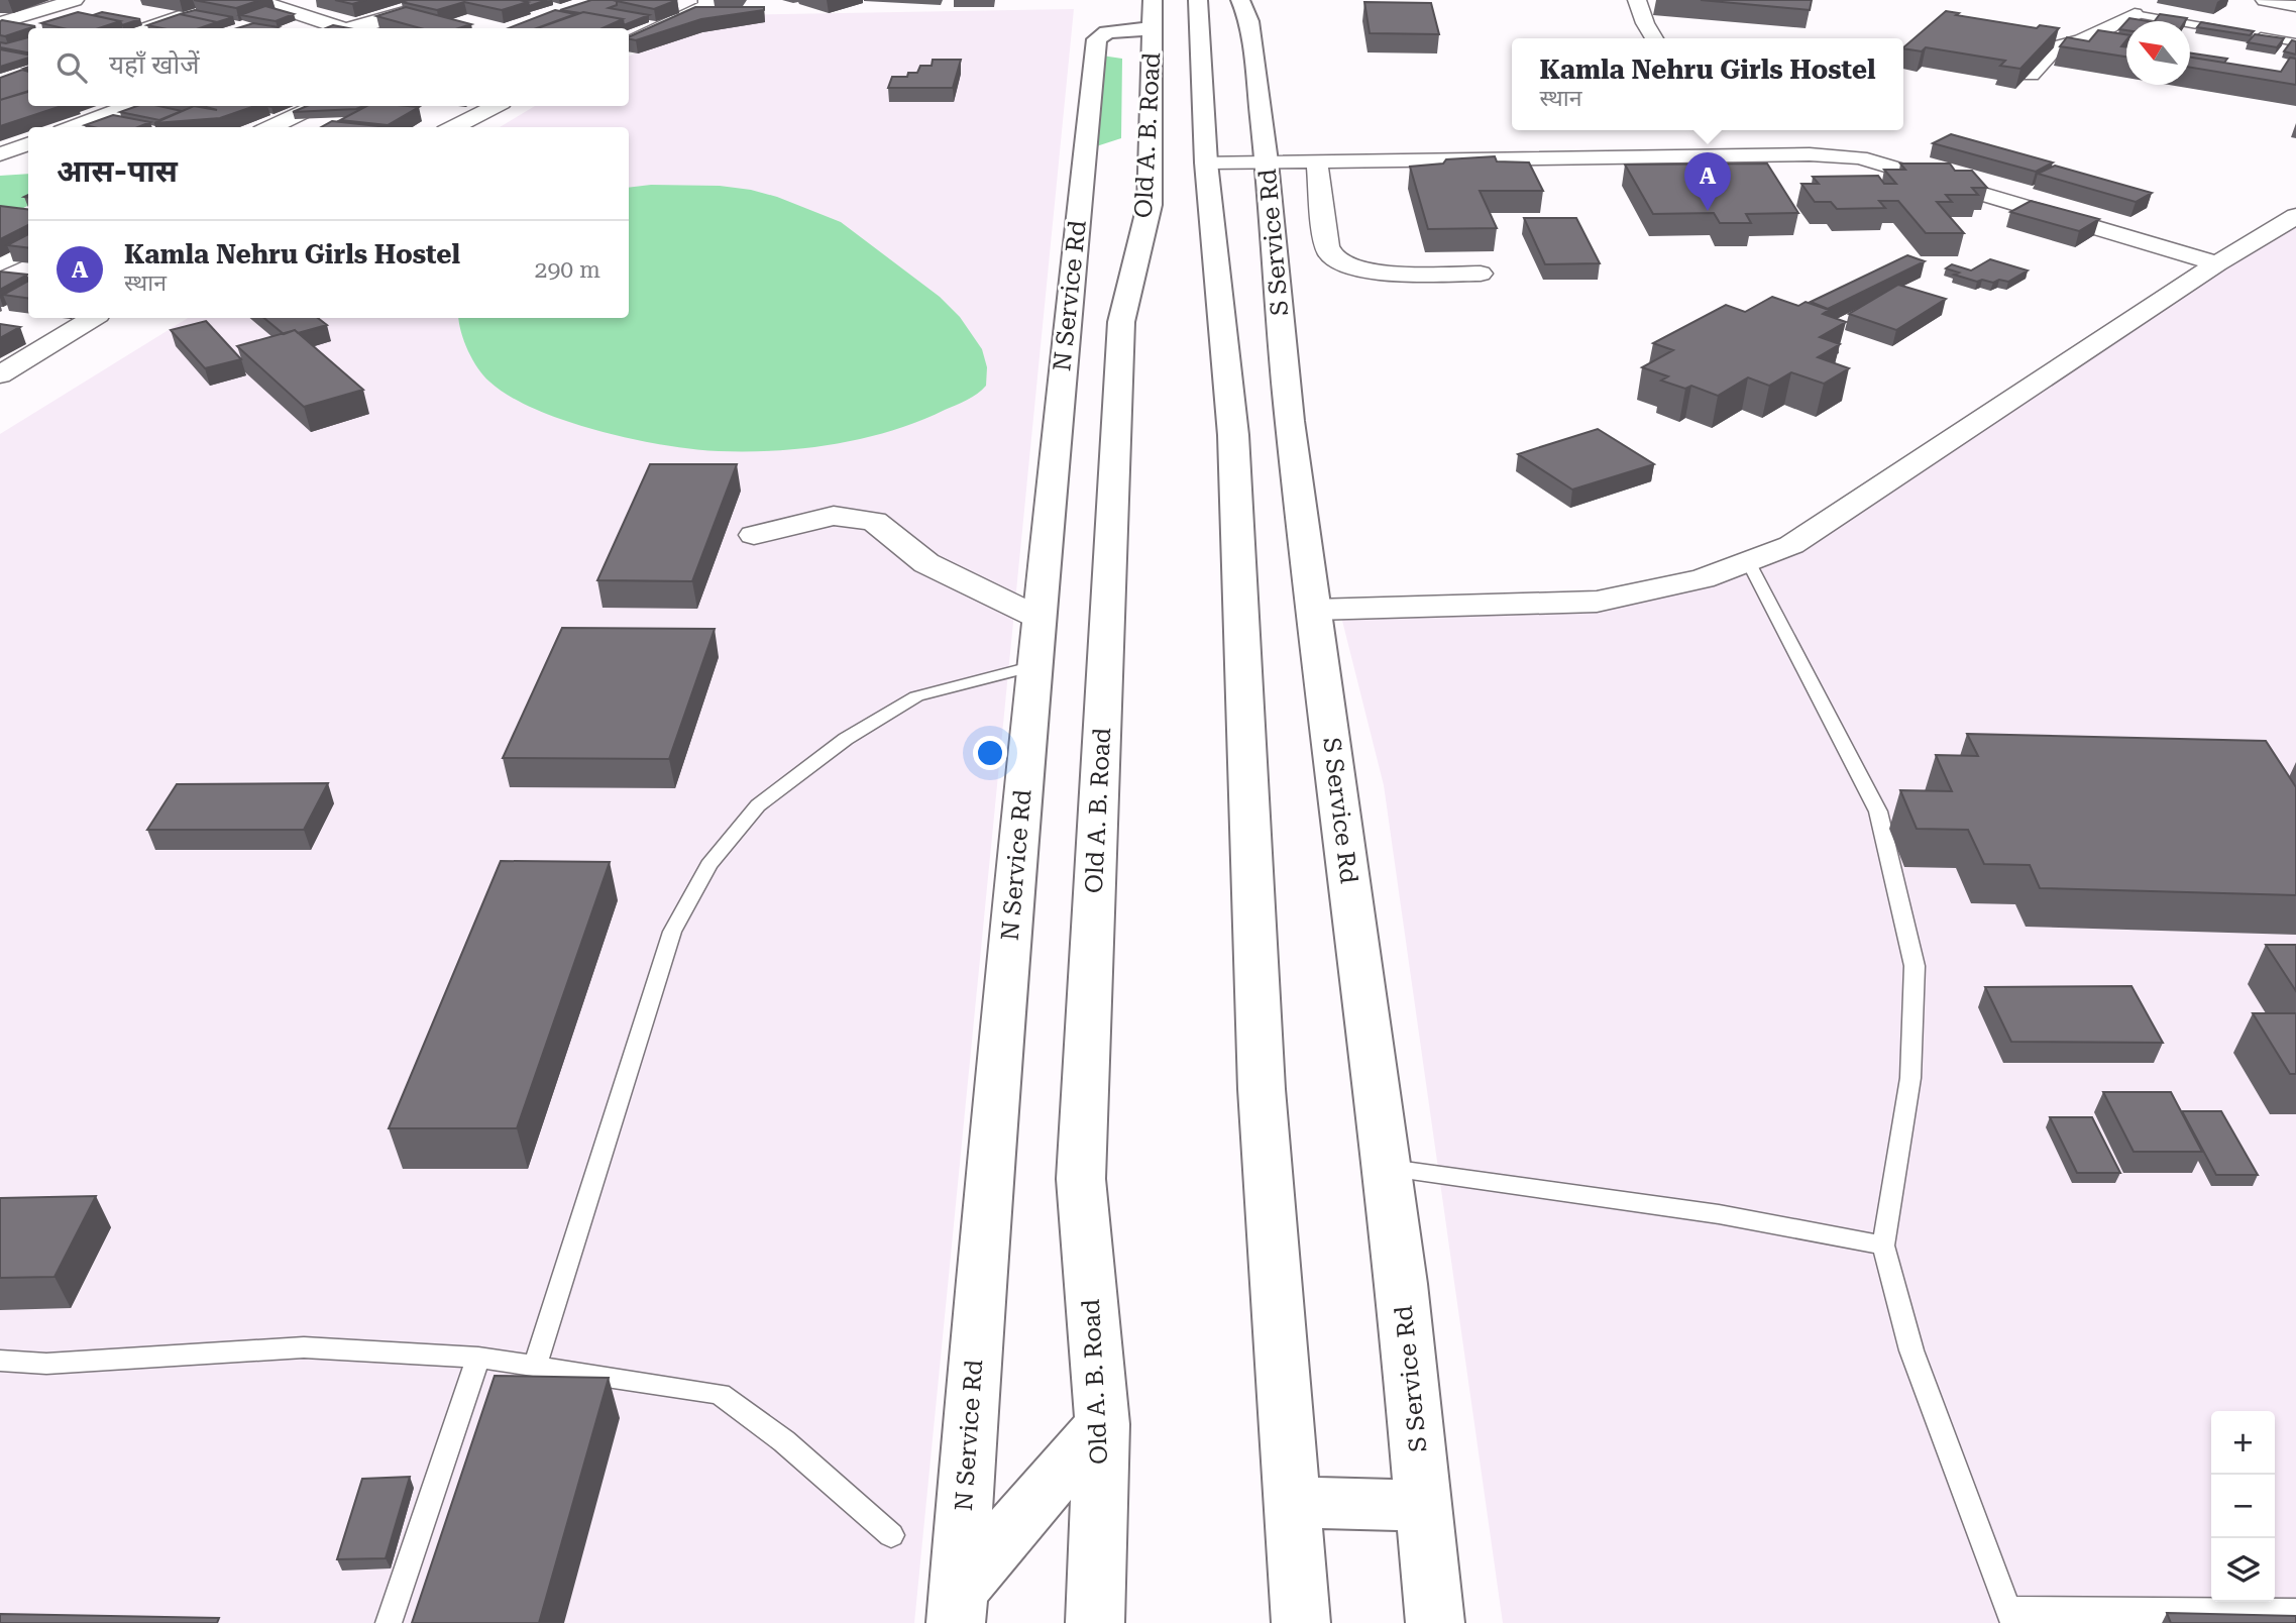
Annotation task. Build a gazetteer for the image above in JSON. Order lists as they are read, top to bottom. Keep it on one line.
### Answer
{"streets":{"street":["Old A. B. Road","S Service Rd","N Service Rd"]},"crossings":[["Old A. B. Road","N Service Rd"]],"north":"top left","page":{"search":"यहाँ खोजें","popup":["Kamla Nehru Girls Hostel","स्थान"],"heading":"आस-पास","pins":"A","list":[{"mark":"A","name":"Kamla Nehru Girls Hostel","note":"स्थान","value":"290 m"}],"map_buttons":["+","−"]}}
